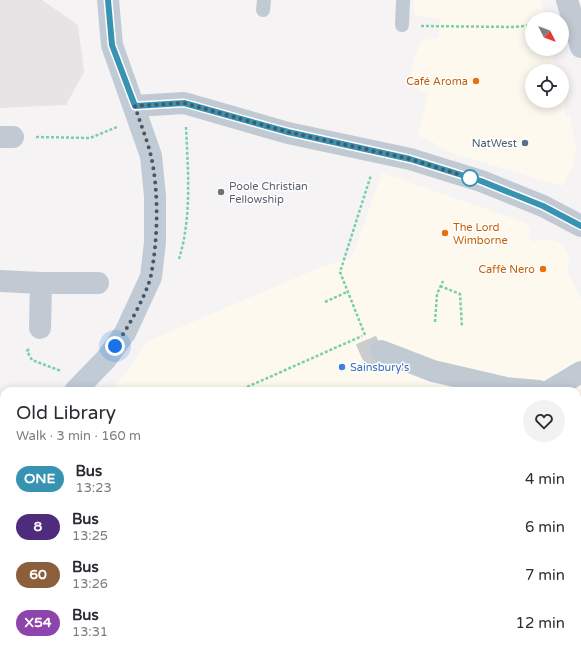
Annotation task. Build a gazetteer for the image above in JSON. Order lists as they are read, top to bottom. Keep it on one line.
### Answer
{"places":["Café Aroma","NatWest","Poole Christian Fellowship","The Lord Wimborne","Caffè Nero","Sainsbury's"],"lines":["bus line ONE"],"north":"bottom right","page":{"heading":["Old Library","Walk · 3 min · 160 m"],"list":[{"mark":"ONE","name":"Bus","note":"13:23","value":"4 min"},{"mark":"8","name":"Bus","note":"13:25","value":"6 min"},{"mark":"60","name":"Bus","note":"13:26","value":"7 min"},{"mark":"X54","name":"Bus","note":"13:31","value":"12 min"}]}}
